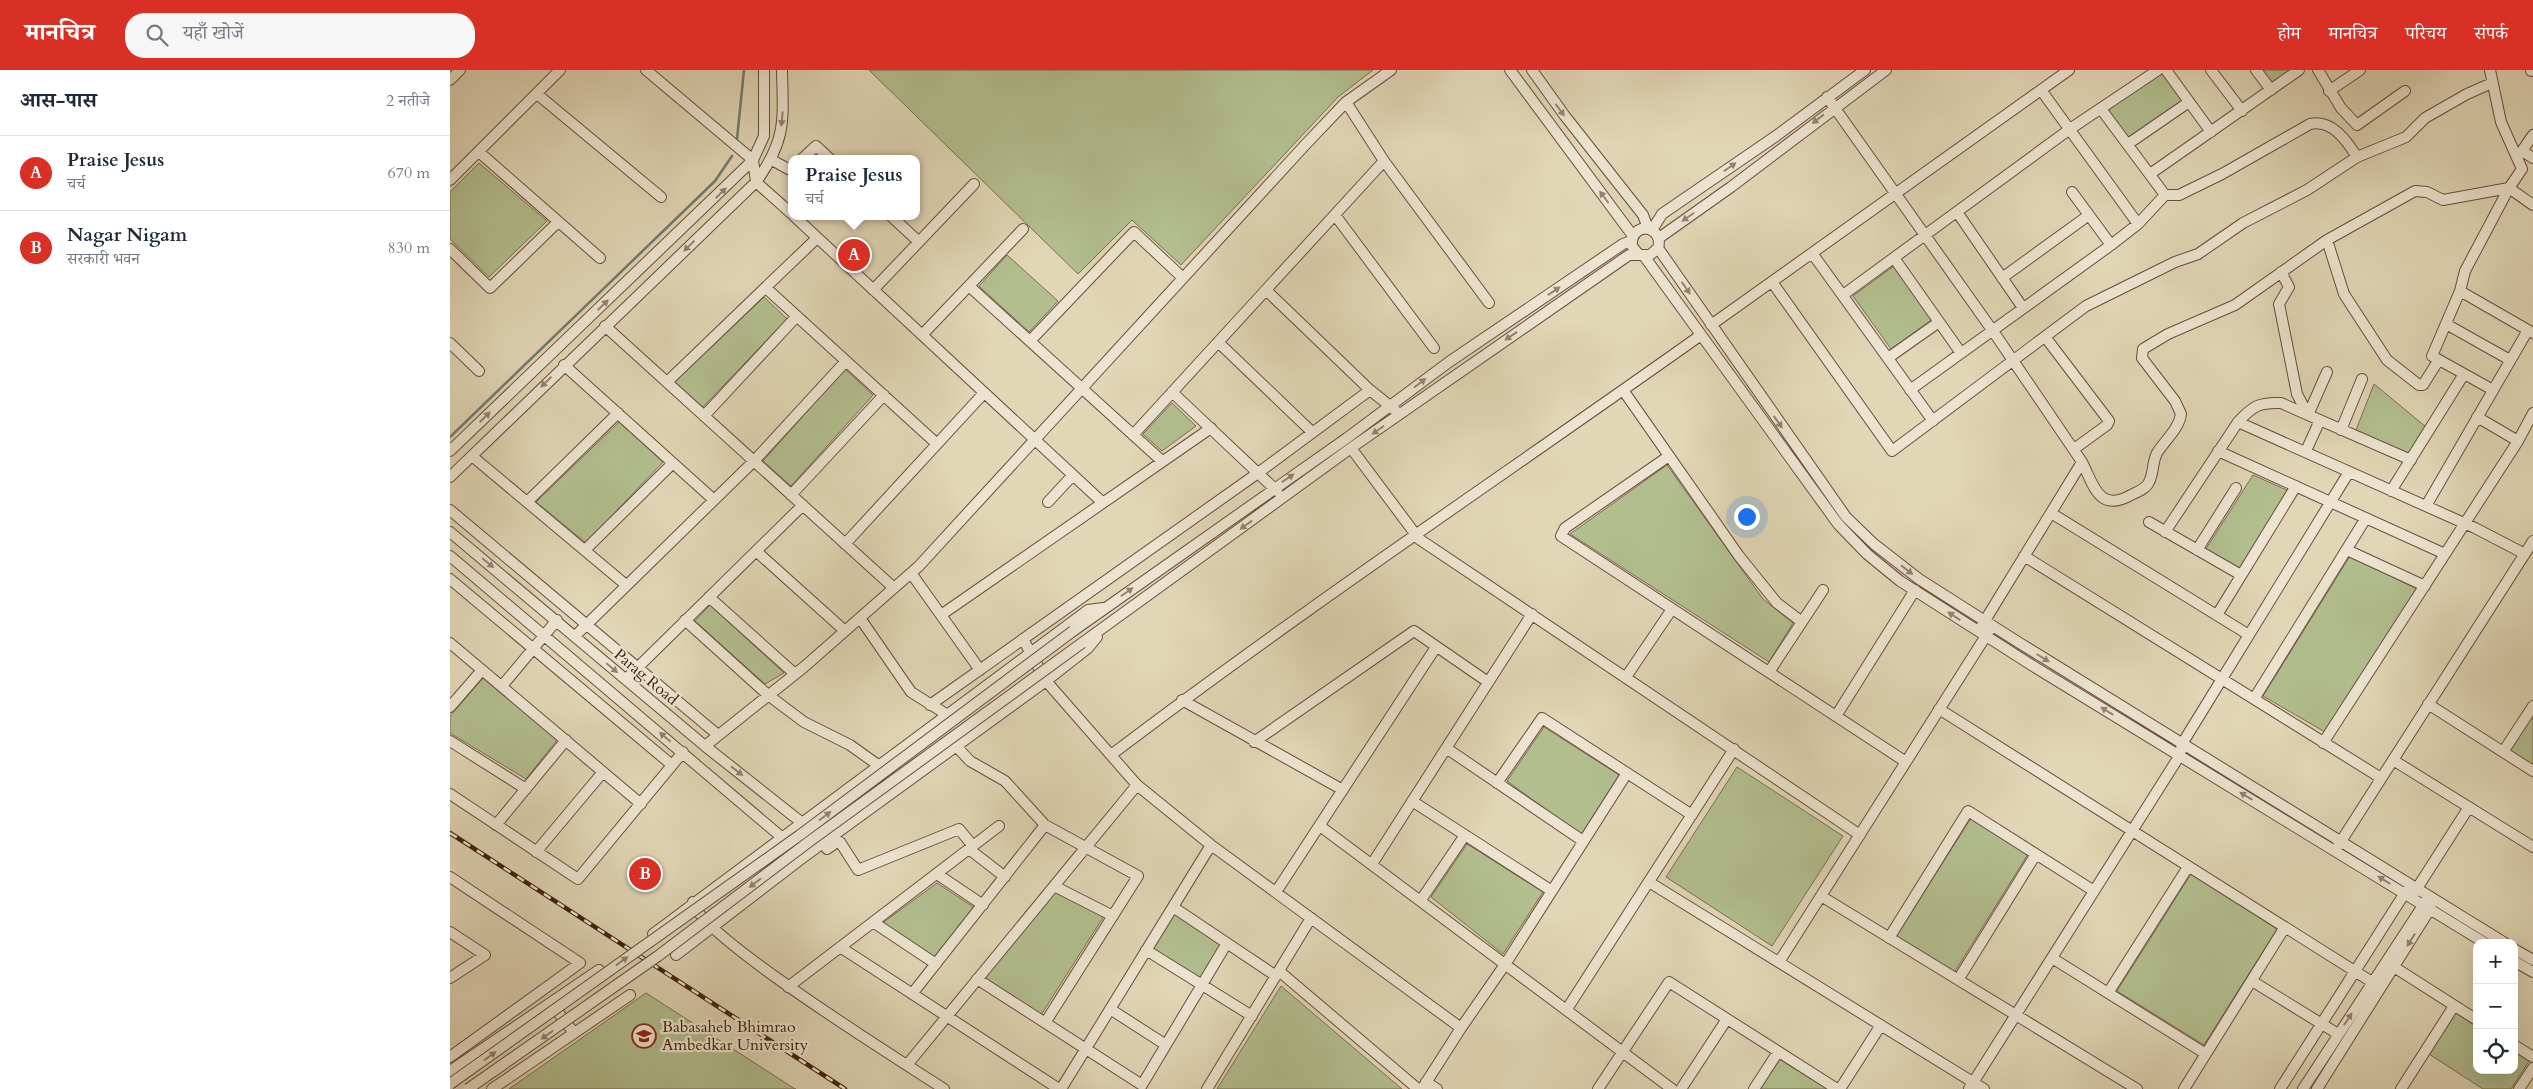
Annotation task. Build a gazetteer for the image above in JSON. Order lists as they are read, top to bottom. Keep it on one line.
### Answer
{"streets":{"street":["Parag Road"]},"places":{"school or university":["Babasaheb Bhimrao Ambedkar University"]},"page":{"header":"मानचित्र","search":"यहाँ खोजें","nav":["होम","मानचित्र","परिचय","संपर्क"],"heading":["आस-पास","2 नतीजे"],"list":[{"mark":"A","name":"Praise Jesus","note":"चर्च","value":"670 m"},{"mark":"B","name":"Nagar Nigam","note":"सरकारी भवन","value":"830 m"}],"popup":["Praise Jesus","चर्च"],"pins":["A","B"],"map_buttons":["+","−"]}}
